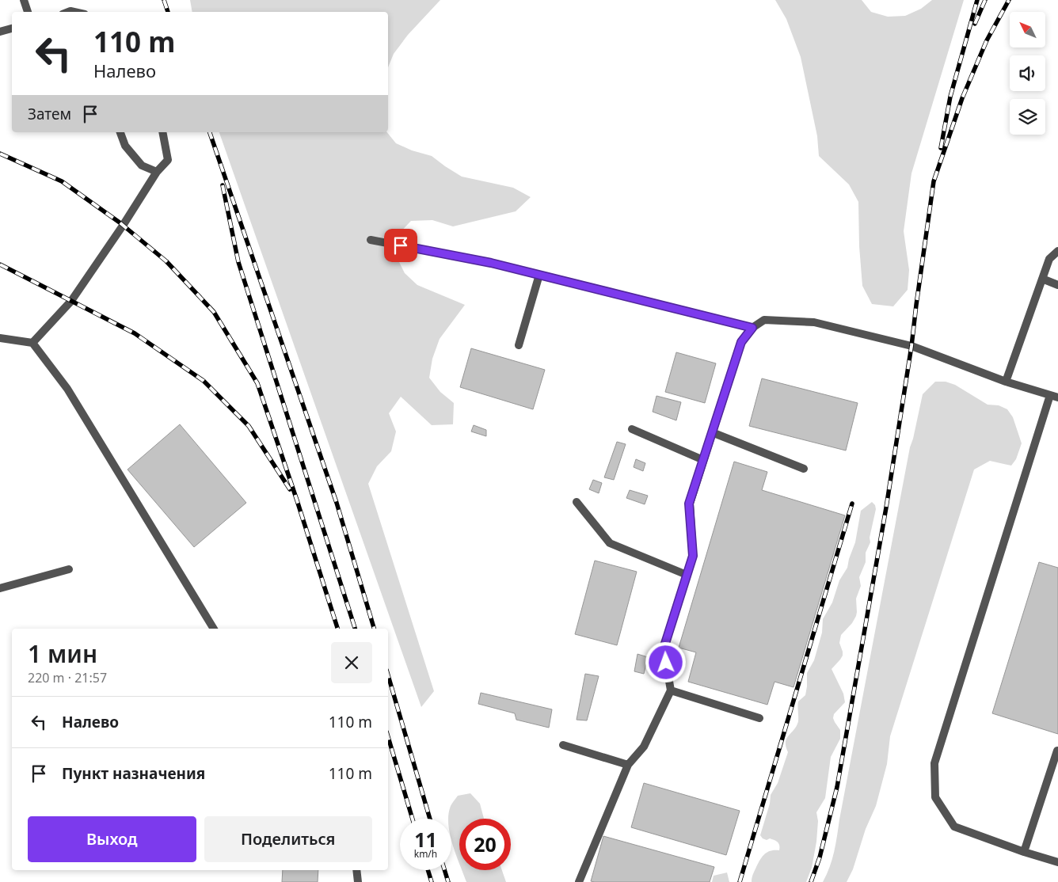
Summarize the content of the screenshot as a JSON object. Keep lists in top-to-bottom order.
{
  "north": "top left",
  "page": {
    "turn": ["110 m", "Налево"],
    "then": "Затем",
    "heading": ["1 мин", "220 m · 21:57"],
    "list": [
      {
        "name": "Налево",
        "value": "110 m"
      },
      {
        "name": "Пункт назначения",
        "value": "110 m"
      }
    ],
    "buttons": ["Выход", "Поделиться"],
    "speed": "11 km/h",
    "limit": "20"
  }
}
